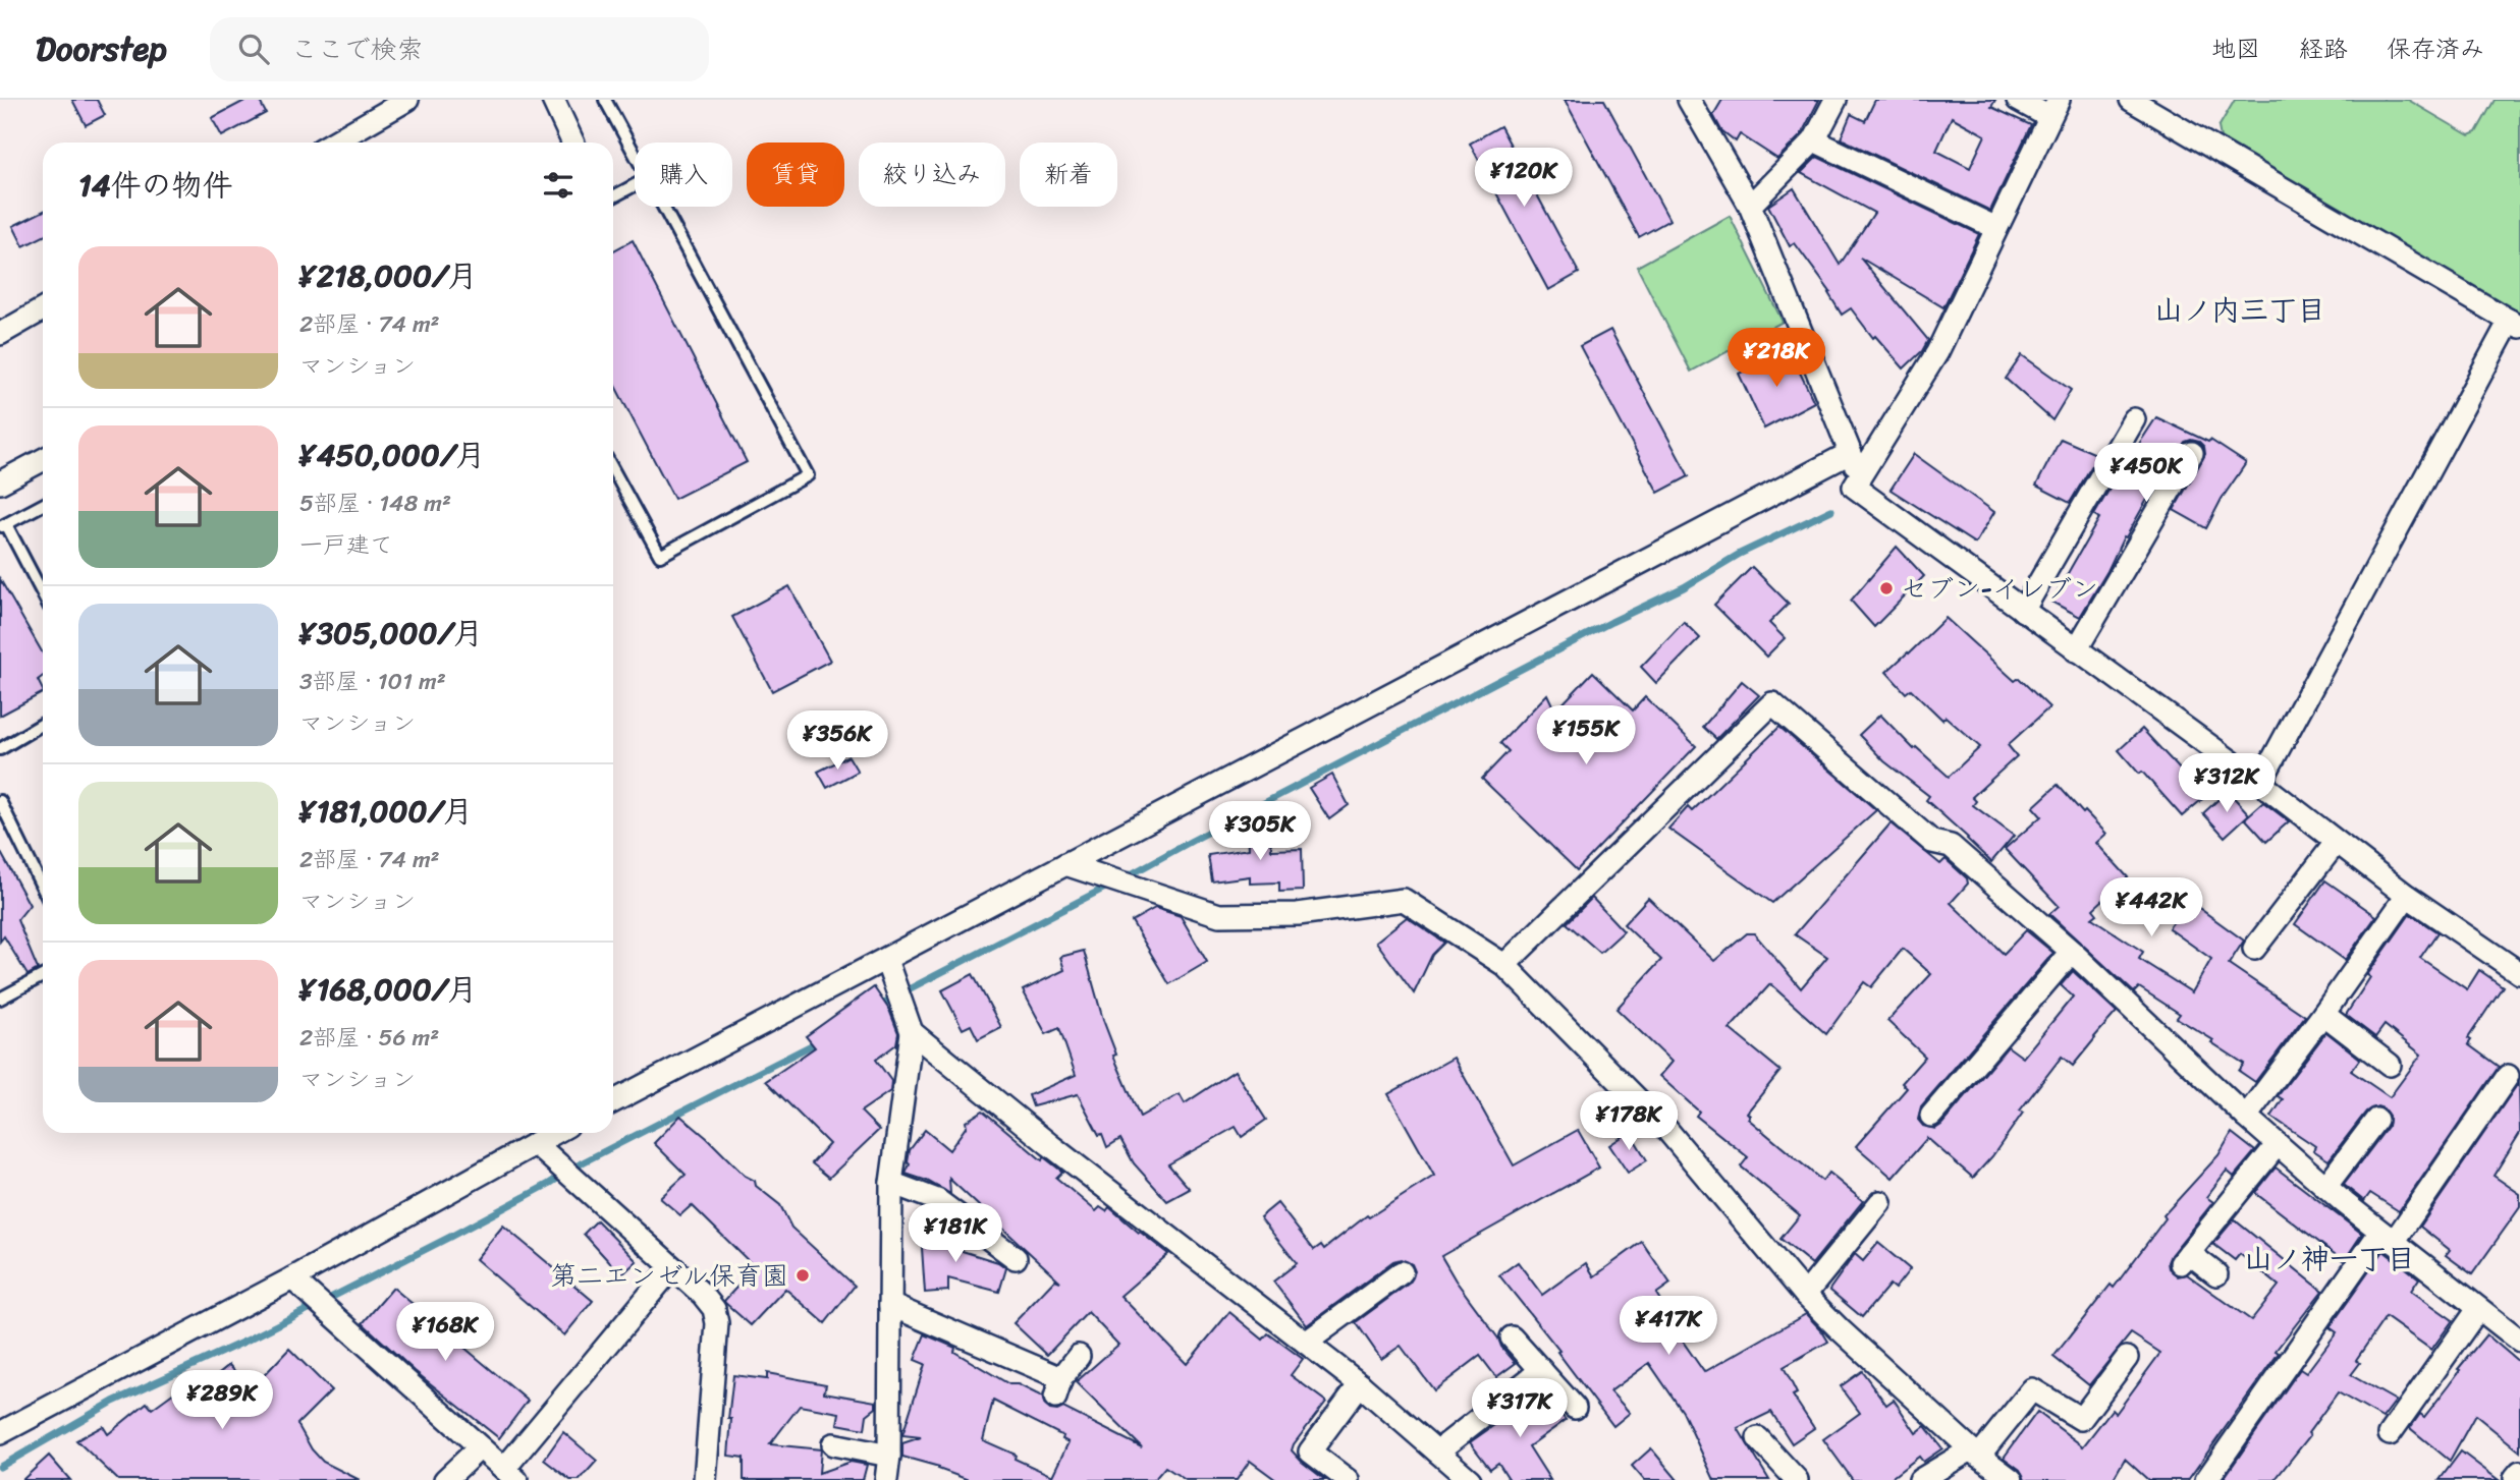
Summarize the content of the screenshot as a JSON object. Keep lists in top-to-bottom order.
{
  "districts": ["山ノ内三丁目", "山ノ神一丁目"],
  "places": ["セブン-イレブン", "第二エンゼル保育園"],
  "page": {
    "header": "Doorstep",
    "search": "ここで検索",
    "nav": ["地図", "経路", "保存済み"],
    "chip": [
      "購入",
      "賃貸",
      "絞り込み",
      "新着"
    ],
    "heading": "14件の物件",
    "price": [
      "¥120K",
      "¥218K",
      "¥450K",
      "¥155K",
      "¥356K",
      "¥312K",
      "¥305K",
      "¥442K",
      "¥178K",
      "¥181K",
      "¥417K",
      "¥168K",
      "¥289K",
      "¥317K"
    ],
    "list": [
      {
        "name": "¥218,000/月",
        "note": "2部屋 · 74 m² · マンション"
      },
      {
        "name": "¥450,000/月",
        "note": "5部屋 · 148 m² · 一戸建て"
      },
      {
        "name": "¥305,000/月",
        "note": "3部屋 · 101 m² · マンション"
      },
      {
        "name": "¥181,000/月",
        "note": "2部屋 · 74 m² · マンション"
      },
      {
        "name": "¥168,000/月",
        "note": "2部屋 · 56 m² · マンション"
      }
    ]
  }
}
